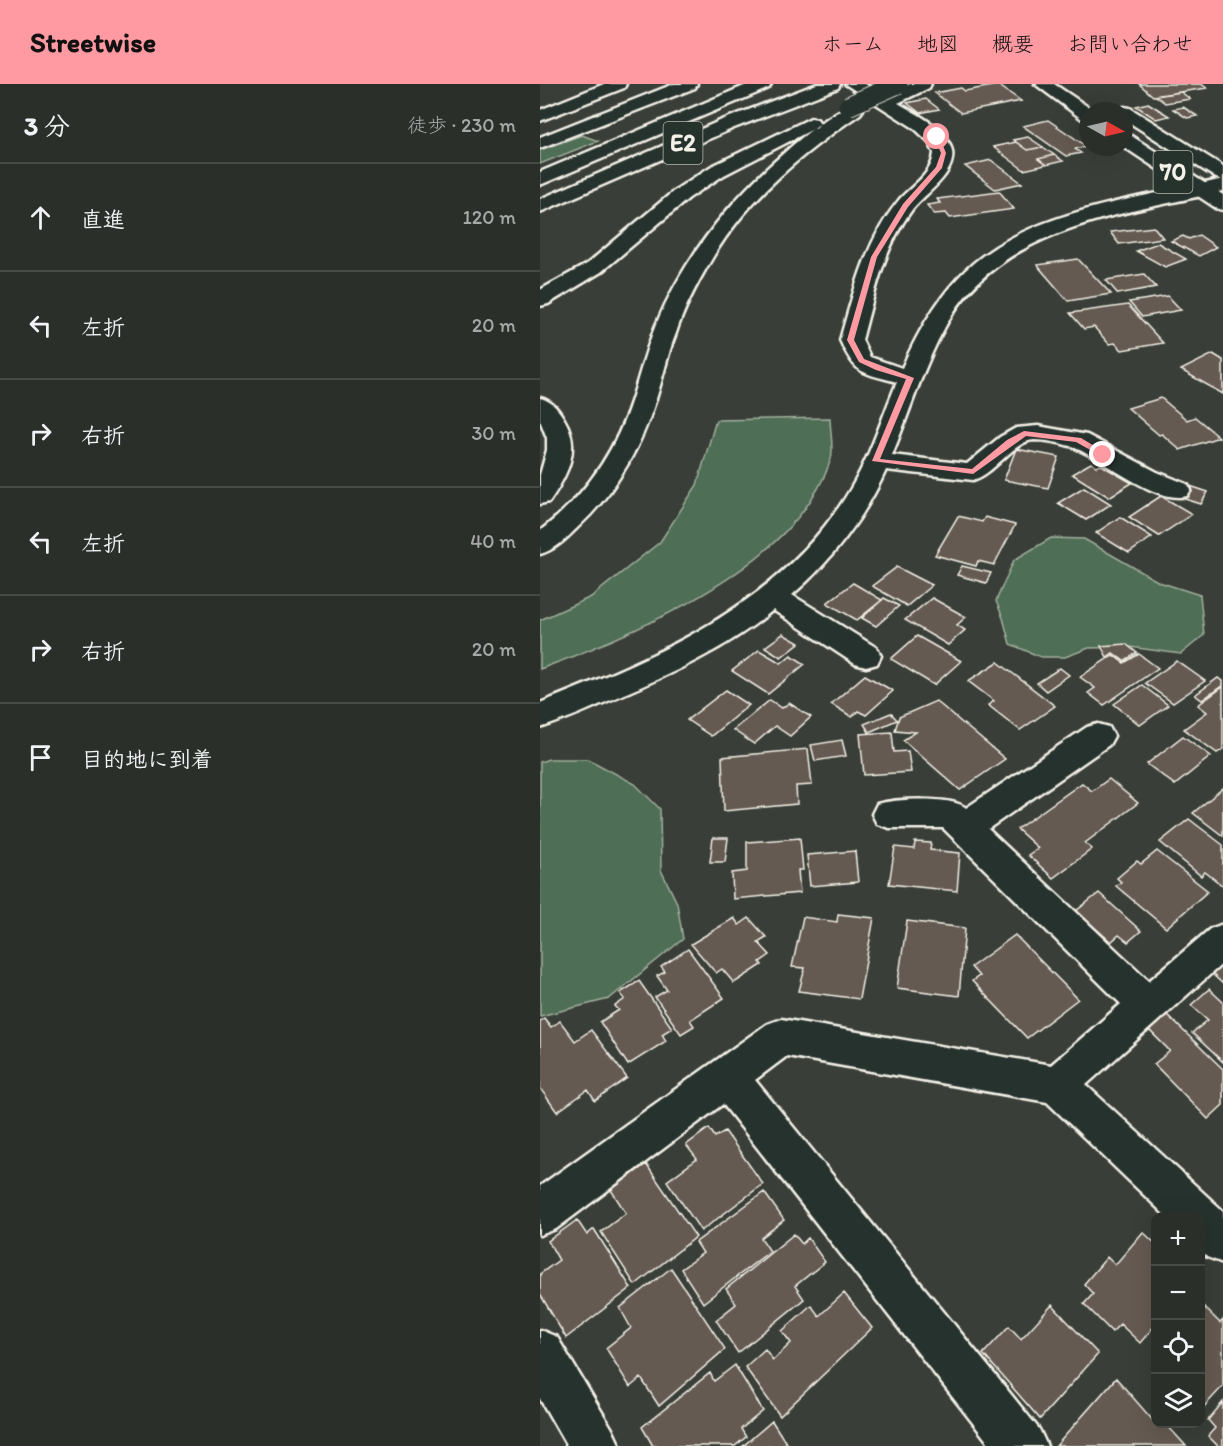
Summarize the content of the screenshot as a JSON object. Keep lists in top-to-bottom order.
{
  "streets": {
    "main road": ["E2", "70"]
  },
  "north": "right",
  "page": {
    "header": "Streetwise",
    "nav": [
      "ホーム",
      "地図",
      "概要",
      "お問い合わせ"
    ],
    "heading": ["3 分", "徒歩 · 230 m"],
    "list": [
      ["直進", "120 m"],
      ["左折", "20 m"],
      ["右折", "30 m"],
      ["左折", "40 m"],
      ["右折", "20 m"],
      "目的地に到着"
    ],
    "map_buttons": ["+", "−"]
  }
}
